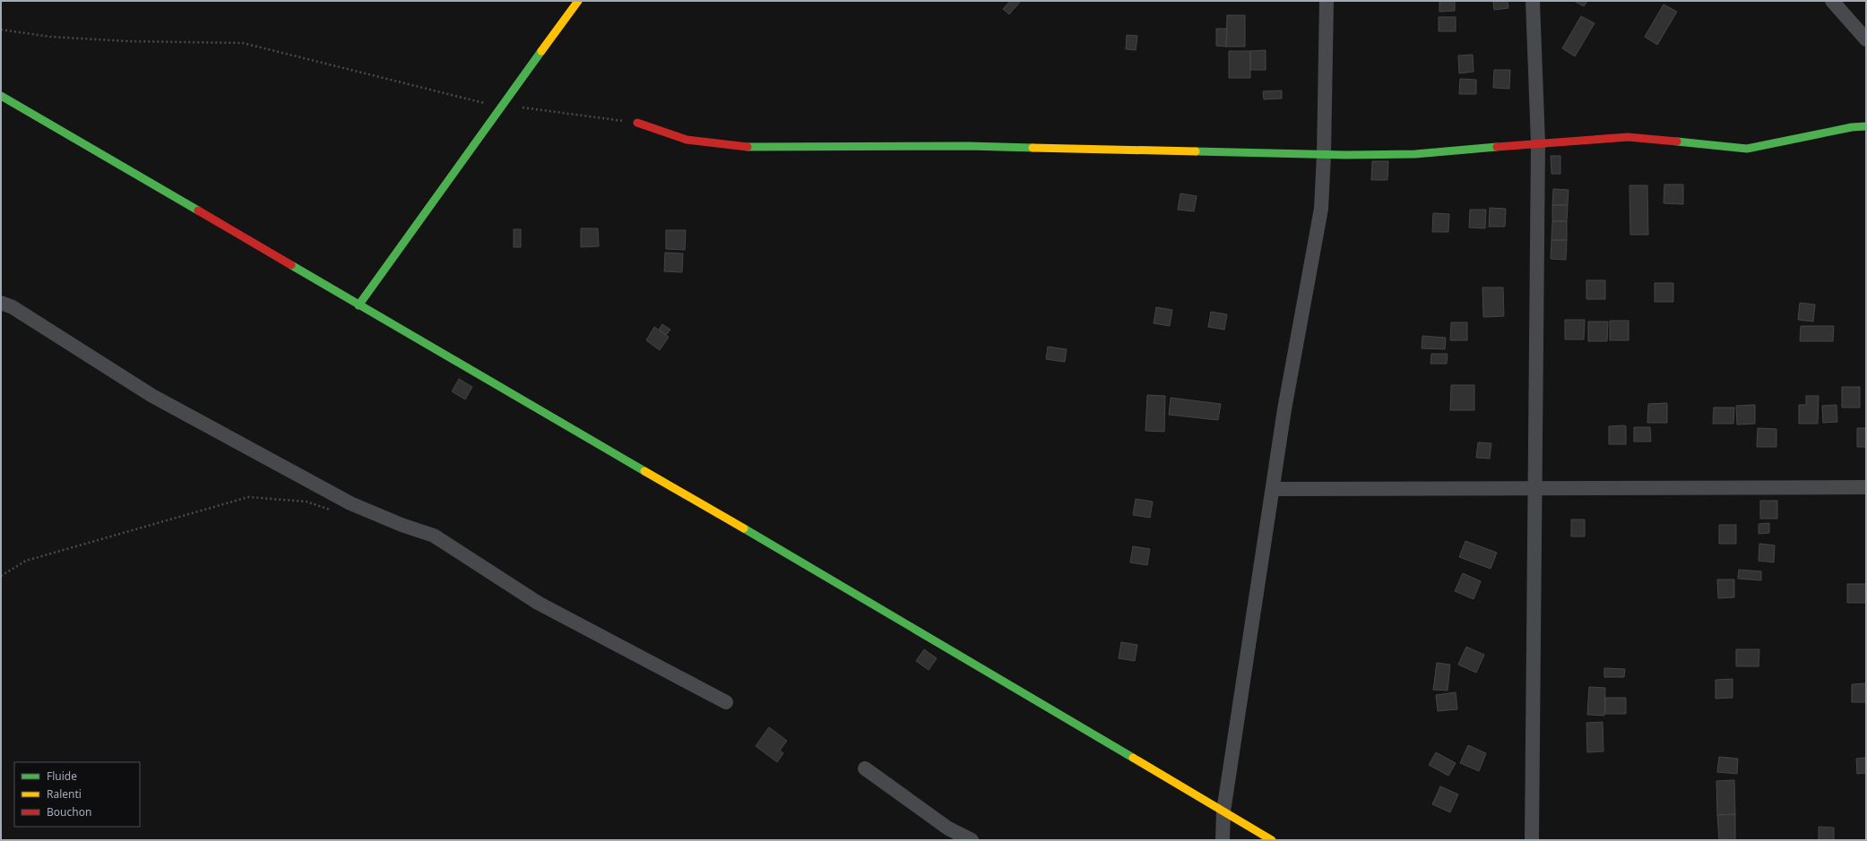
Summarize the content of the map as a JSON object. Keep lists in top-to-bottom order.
{
  "legend": ["Fluide", "Ralenti", "Bouchon"]
}
